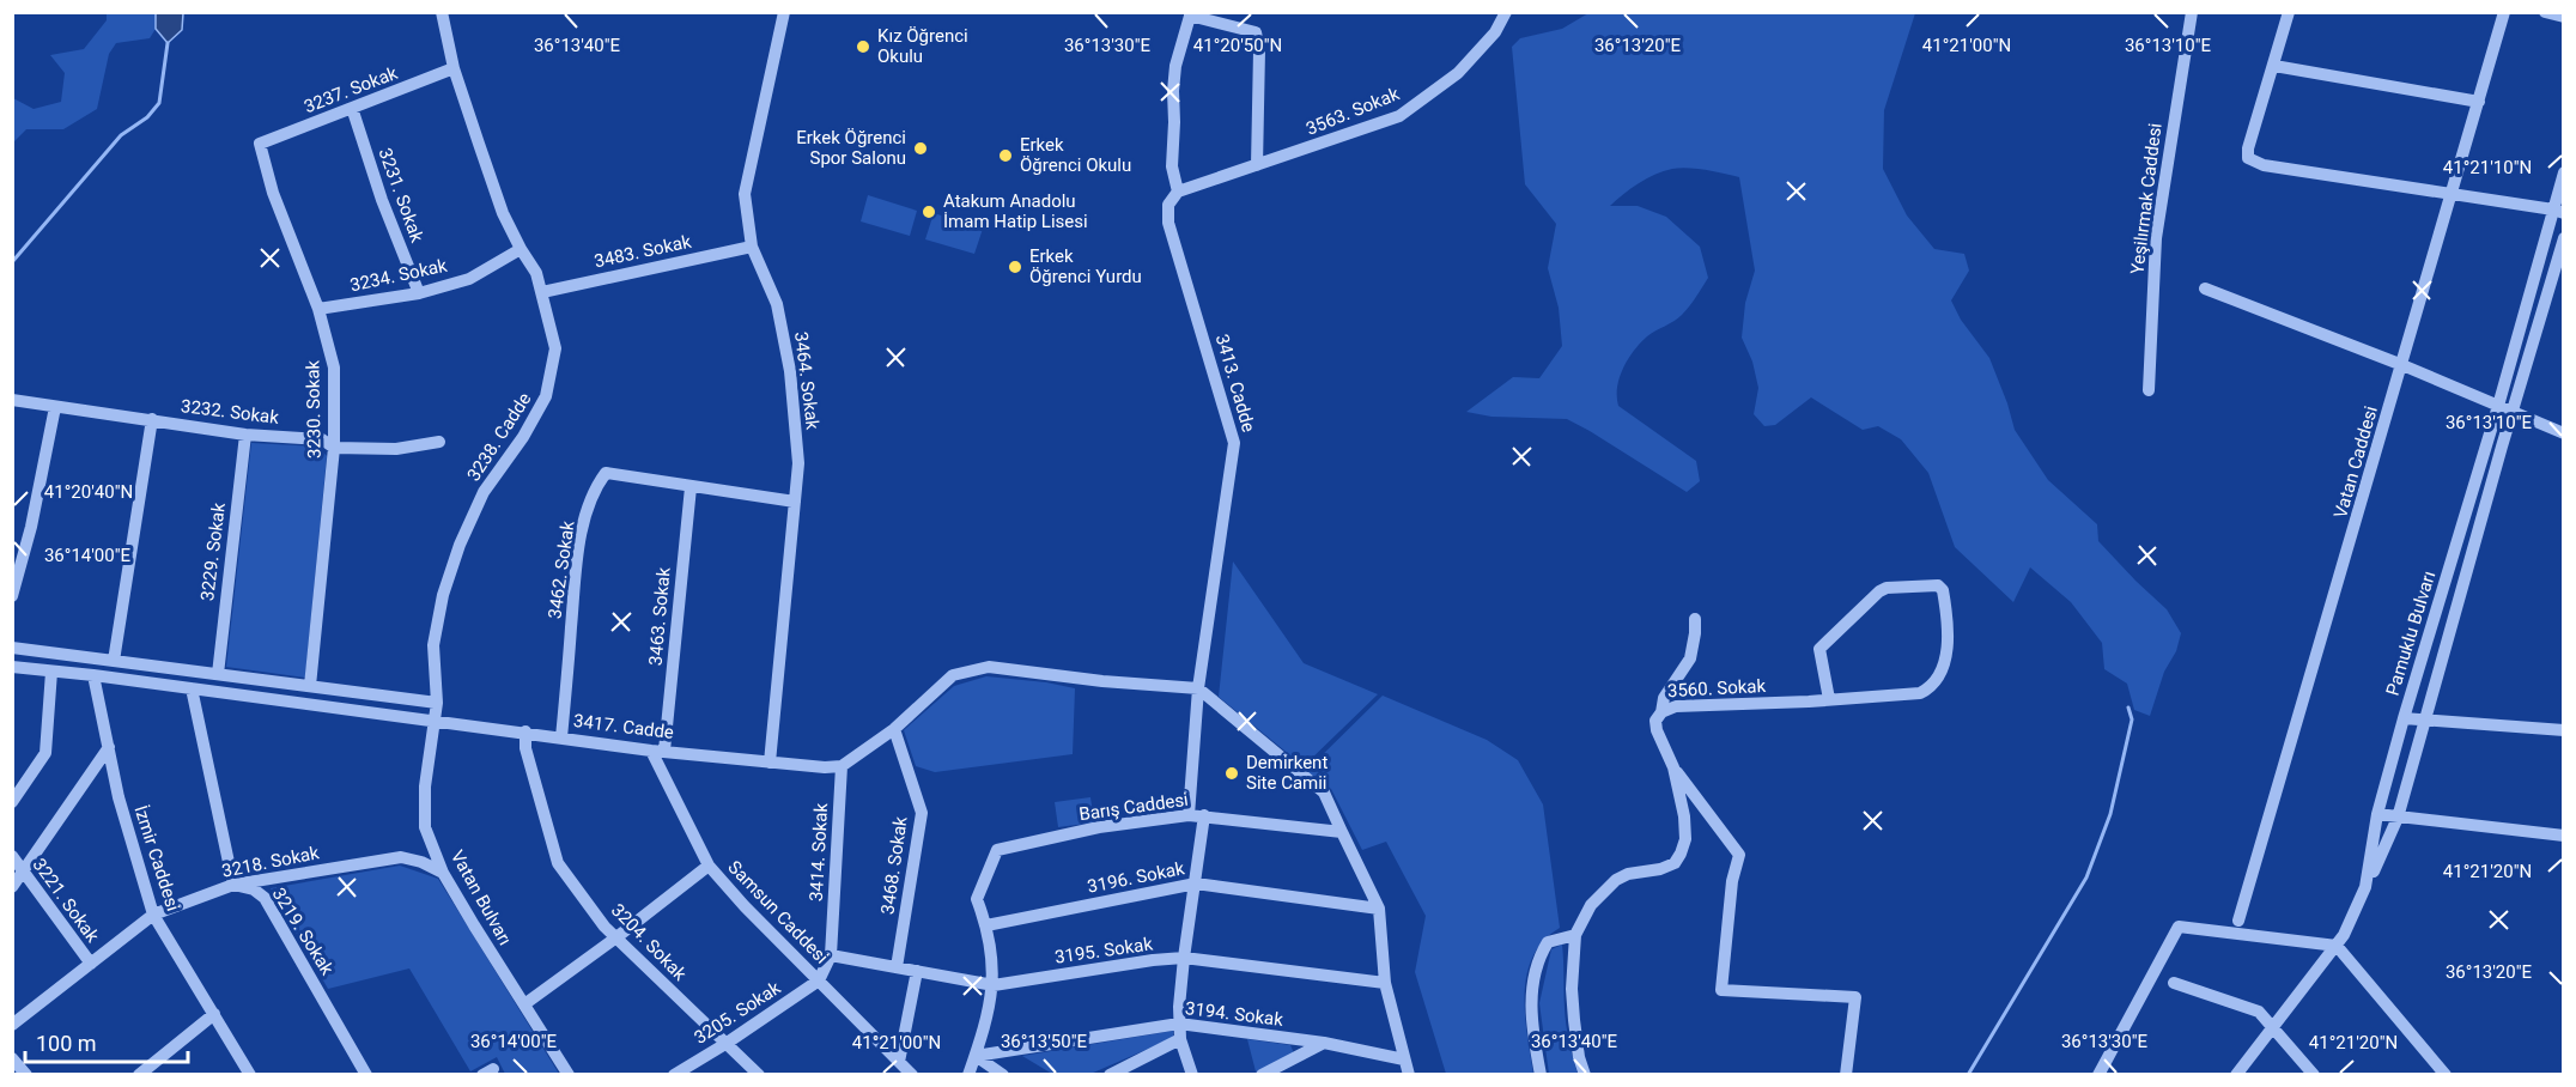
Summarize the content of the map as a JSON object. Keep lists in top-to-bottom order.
{
  "streets": {
    "street": [
      "3237. Sokak",
      "3563. Sokak",
      "3231. Sokak",
      "Yeşilırmak Caddesi",
      "3483. Sokak",
      "3234. Sokak",
      "3464. Sokak",
      "3413. Cadde",
      "3230. Sokak",
      "3232. Sokak",
      "3238. Cadde",
      "Vatan Caddesi",
      "3229. Sokak",
      "3462. Sokak",
      "3463. Sokak",
      "Pamuklu Bulvarı",
      "3560. Sokak",
      "3417. Cadde",
      "Barış Caddesi",
      "3414. Sokak",
      "İzmir Caddesi",
      "3218. Sokak",
      "3468. Sokak",
      "3196. Sokak",
      "Vatan Bulvarı",
      "3221. Sokak",
      "Samsun Caddesi",
      "3219. Sokak",
      "3204. Sokak",
      "3195. Sokak",
      "3205. Sokak",
      "3194. Sokak"
    ]
  },
  "crossings": [
    ["3237. Sokak", "3231. Sokak"],
    ["3237. Sokak", "3230. Sokak"],
    ["3237. Sokak", "3238. Cadde"],
    ["3563. Sokak", "3413. Cadde"],
    ["3231. Sokak", "3234. Sokak"],
    ["3483. Sokak", "3464. Sokak"],
    ["3483. Sokak", "3238. Cadde"],
    ["3234. Sokak", "3230. Sokak"],
    ["3234. Sokak", "3238. Cadde"],
    ["3464. Sokak", "3462. Sokak"],
    ["3464. Sokak", "3417. Cadde"],
    ["3413. Cadde", "Barış Caddesi"],
    ["3230. Sokak", "3232. Sokak"],
    ["3232. Sokak", "3229. Sokak"],
    ["3238. Cadde", "3417. Cadde"],
    ["3238. Cadde", "Vatan Bulvarı"],
    ["3462. Sokak", "3463. Sokak"],
    ["3462. Sokak", "3417. Cadde"],
    ["3463. Sokak", "3417. Cadde"],
    ["3463. Sokak", "Samsun Caddesi"],
    ["3417. Cadde", "3414. Sokak"],
    ["3417. Cadde", "İzmir Caddesi"],
    ["3417. Cadde", "Vatan Bulvarı"],
    ["3417. Cadde", "Samsun Caddesi"],
    ["3417. Cadde", "3204. Sokak"],
    ["Barış Caddesi", "3196. Sokak"],
    ["Barış Caddesi", "3195. Sokak"],
    ["Barış Caddesi", "3194. Sokak"],
    ["3414. Sokak", "Samsun Caddesi"],
    ["3414. Sokak", "3195. Sokak"],
    ["3414. Sokak", "3205. Sokak"],
    ["İzmir Caddesi", "3218. Sokak"],
    ["3218. Sokak", "Vatan Bulvarı"],
    ["3218. Sokak", "3221. Sokak"],
    ["3218. Sokak", "3219. Sokak"],
    ["3468. Sokak", "3195. Sokak"],
    ["Samsun Caddesi", "3205. Sokak"],
    ["3204. Sokak", "3205. Sokak"]
  ],
  "places": [
    "Kız Öğrenci Okulu",
    "Erkek Öğrenci Spor Salonu",
    "Erkek Öğrenci Okulu",
    "Atakum Anadolu İmam Hatip Lisesi",
    "Erkek Öğrenci Yurdu",
    "Demirkent Site Camii"
  ],
  "scale_bar": "100 m",
  "coordinates": [
    "41°20'50\"N",
    "41°21'00\"N",
    "36°13'40\"E",
    "36°13'30\"E",
    "36°13'20\"E",
    "36°13'10\"E",
    "41°21'10\"N",
    "41°20'40\"N",
    "36°14'00\"E",
    "41°21'20\"N",
    "36°13'50\"E"
  ]
}
